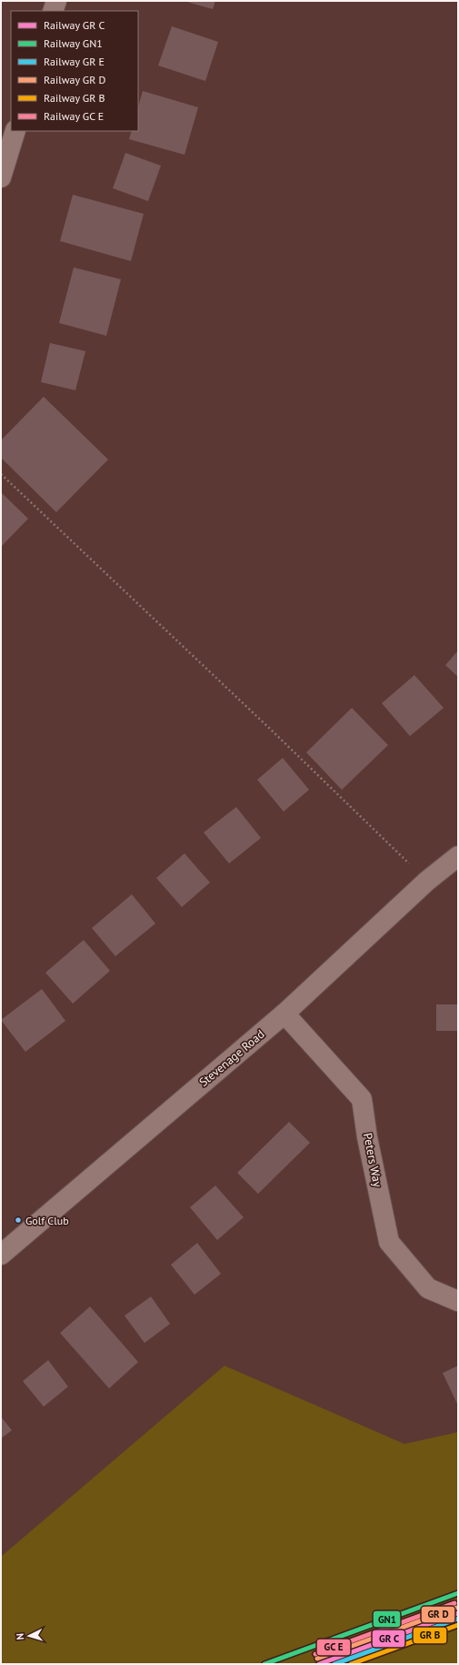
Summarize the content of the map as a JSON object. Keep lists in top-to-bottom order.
{
  "streets": {
    "main road": ["Stevenage Road", "Peters Way"]
  },
  "crossings": [
    ["Stevenage Road", "Peters Way"]
  ],
  "places": ["Golf Club"],
  "lines": ["rail line GN1"],
  "legend": [
    "Railway GR C",
    "Railway GN1",
    "Railway GR E",
    "Railway GR D",
    "Railway GR B",
    "Railway GC E"
  ],
  "north": "left"
}
